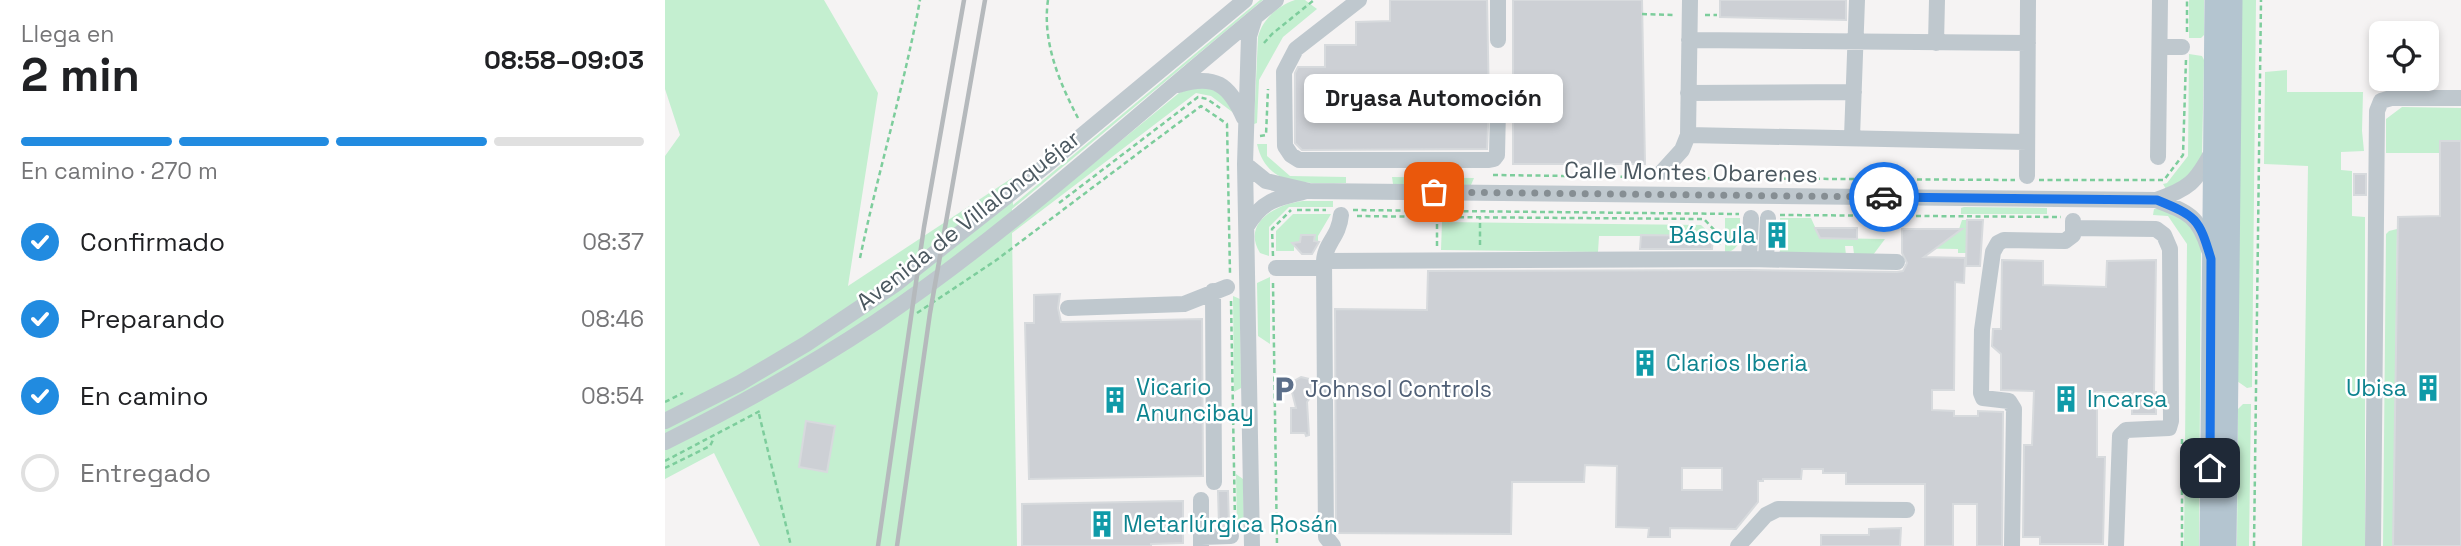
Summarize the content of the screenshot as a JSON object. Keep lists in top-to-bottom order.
{
  "streets": {
    "street": ["Calle Montes Obarenes", "Avenida de Villalonquéjar"]
  },
  "places": {
    "other": ["Dryasa Automoción"],
    "building": [
      "Báscula",
      "Clarios Iberia",
      "Ubisa",
      "Incarsa",
      "Vicario Anuncibay",
      "Metarlúrgica Rosán"
    ],
    "parking": ["Johnsol Controls"]
  },
  "page": {
    "heading": ["2 min", "Llega en", "08:58–09:03"],
    "bubble": "Dryasa Automoción",
    "bar": "En camino · 270 m",
    "list": [
      ["Confirmado", "08:37"],
      ["Preparando", "08:46"],
      ["En camino", "08:54"],
      "Entregado"
    ]
  }
}
